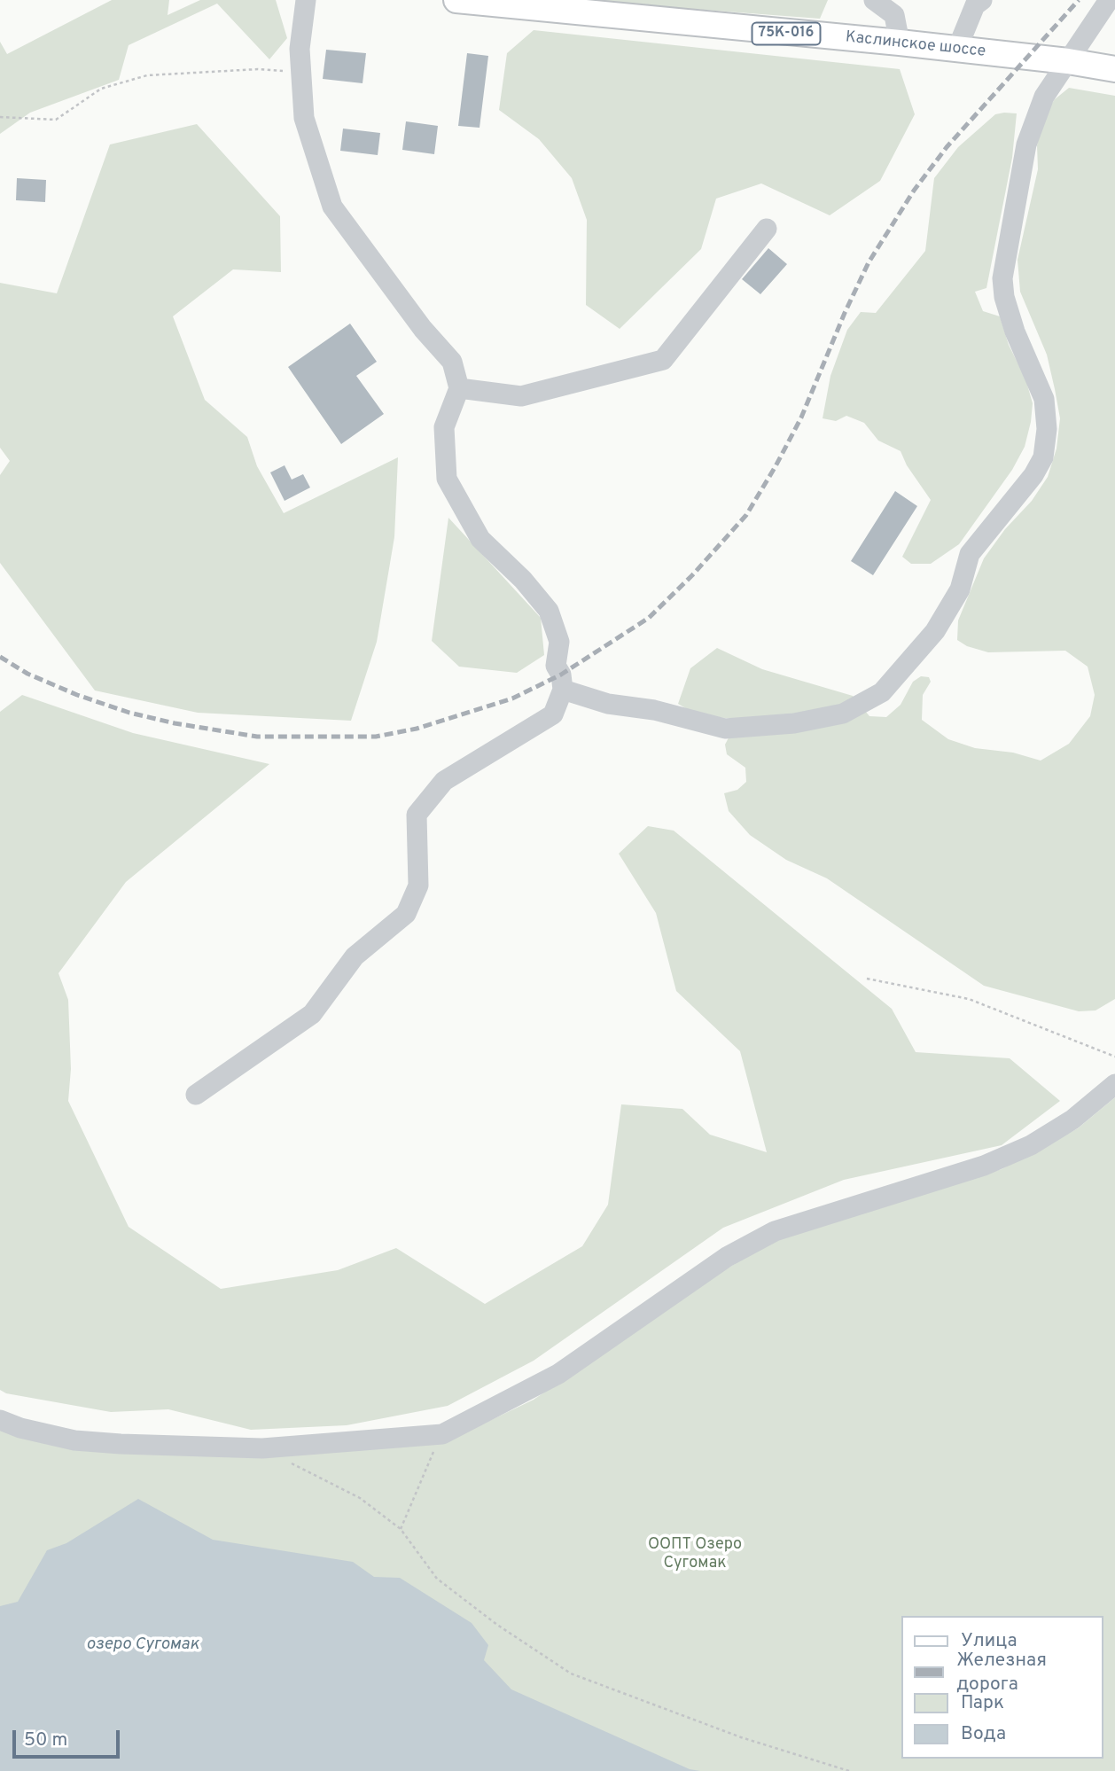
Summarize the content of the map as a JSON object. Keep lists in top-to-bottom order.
{
  "streets": {
    "main road": ["75К-016", "Каслинское шоссе"]
  },
  "water": ["озеро Сугомак"],
  "parks": ["ООПТ Озеро Сугомак"],
  "legend": [
    "Улица",
    "Железная дорога",
    "Парк",
    "Вода"
  ],
  "scale_bar": "50 m"
}
